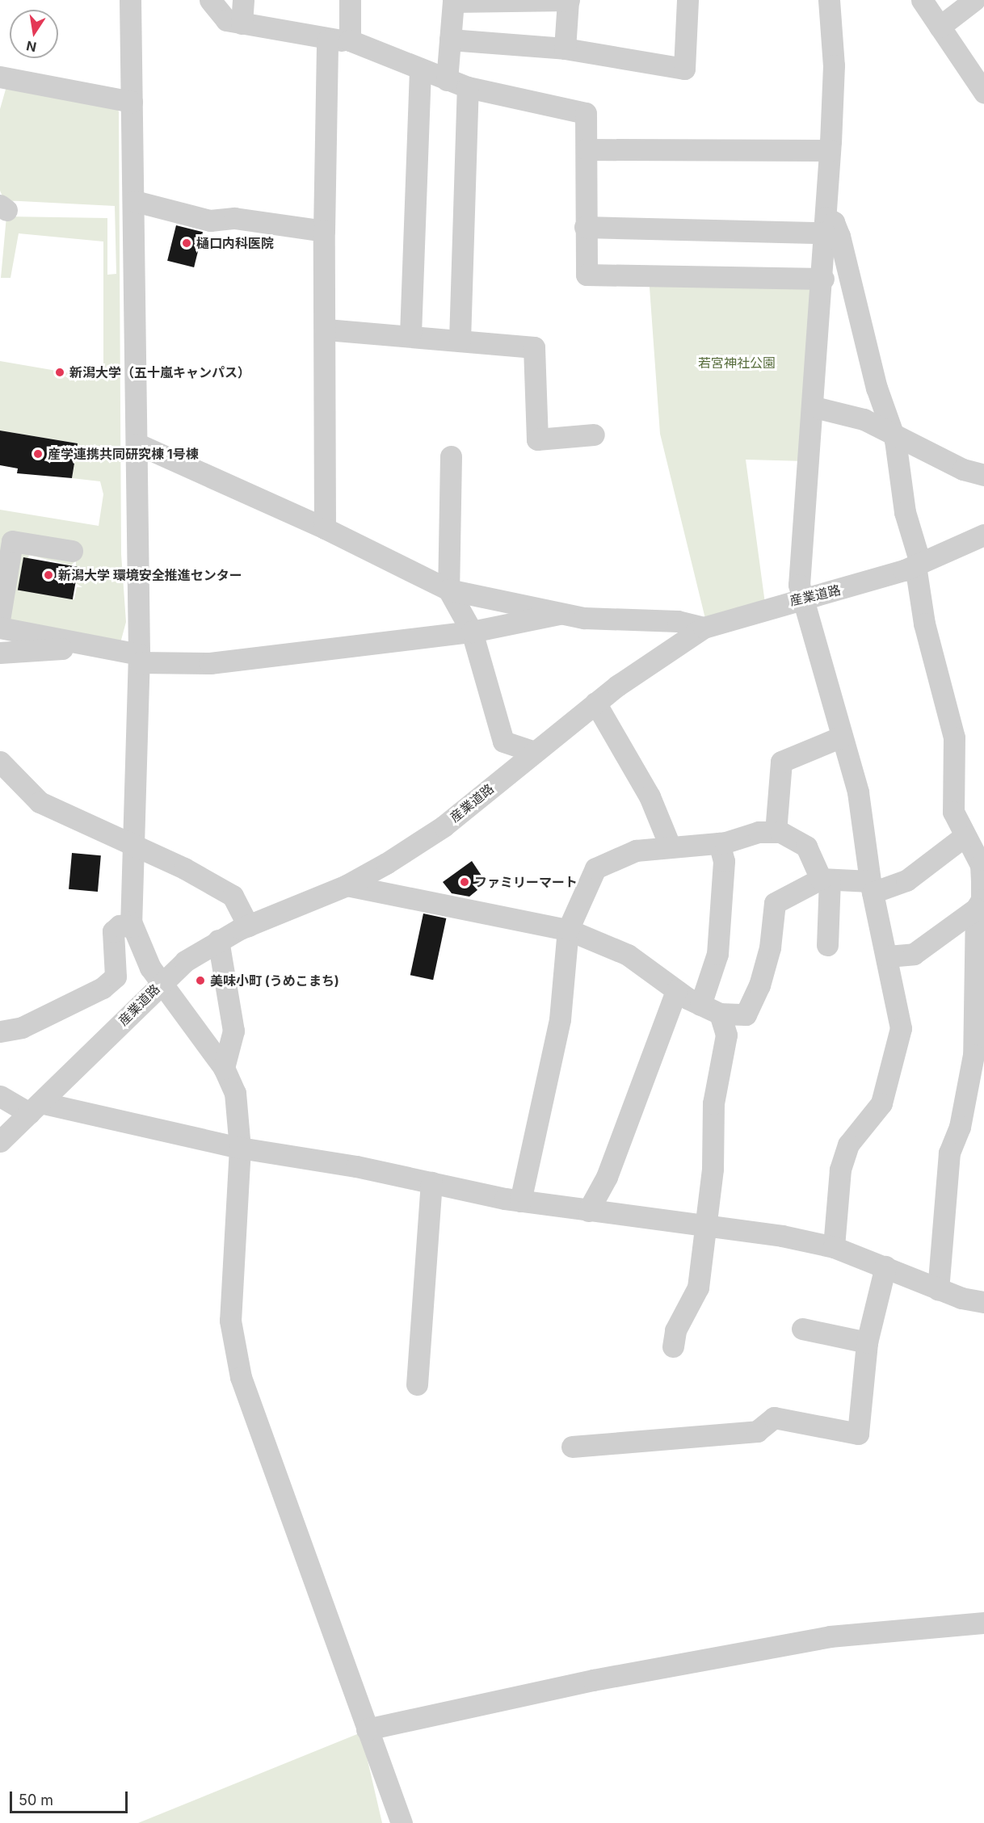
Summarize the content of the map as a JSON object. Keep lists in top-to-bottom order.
{
  "streets": {
    "street": ["産業道路"]
  },
  "parks": ["若宮神社公園"],
  "places": [
    "樋口内科医院",
    "新潟大学（五十嵐キャンパス）",
    "産学連携共同研究棟 1号棟",
    "新潟大学 環境安全推進センター",
    "ファミリーマート",
    "美味小町 (うめこまち)"
  ],
  "scale_bar": "50 m",
  "north": "bottom"
}
